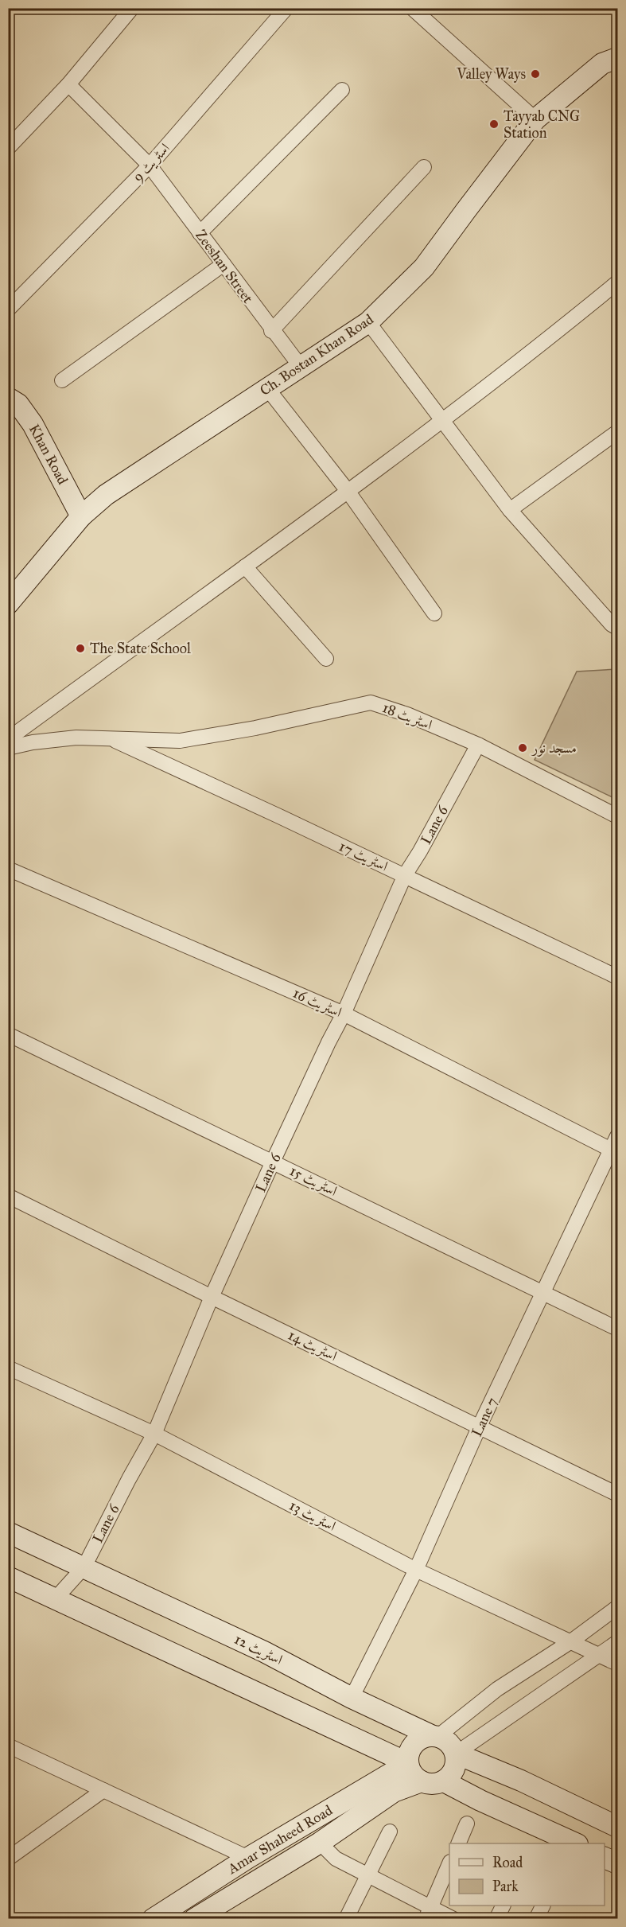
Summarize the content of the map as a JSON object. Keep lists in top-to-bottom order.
{
  "streets": {
    "main road": [
      "Ch. Bostan Khan Road",
      "Khan Road",
      "اسٹریٹ 12",
      "Amar Shaheed Road"
    ],
    "street": [
      "اسٹریٹ 9",
      "Zeeshan Street",
      "اسٹریٹ 18",
      "Lane 6",
      "اسٹریٹ 17",
      "اسٹریٹ 16",
      "اسٹریٹ 15",
      "اسٹریٹ 14",
      "Lane 7",
      "اسٹریٹ 13"
    ]
  },
  "crossings": [
    ["اسٹریٹ 9", "Zeeshan Street"],
    ["Zeeshan Street", "Ch. Bostan Khan Road"],
    ["Ch. Bostan Khan Road", "Khan Road"],
    ["اسٹریٹ 18", "Lane 6"],
    ["اسٹریٹ 18", "اسٹریٹ 17"],
    ["Lane 6", "اسٹریٹ 17"],
    ["Lane 6", "اسٹریٹ 16"],
    ["Lane 6", "اسٹریٹ 15"],
    ["Lane 6", "اسٹریٹ 14"],
    ["Lane 6", "اسٹریٹ 13"],
    ["Lane 6", "اسٹریٹ 12"],
    ["اسٹریٹ 16", "Lane 7"],
    ["اسٹریٹ 15", "Lane 7"],
    ["اسٹریٹ 14", "Lane 7"],
    ["Lane 7", "اسٹریٹ 13"],
    ["Lane 7", "اسٹریٹ 12"],
    ["اسٹریٹ 12", "Amar Shaheed Road"]
  ],
  "places": [
    "Valley Ways",
    "Tayyab CNG Station",
    "The State School",
    "مسجد نور"
  ],
  "legend": ["Road", "Park"]
}
